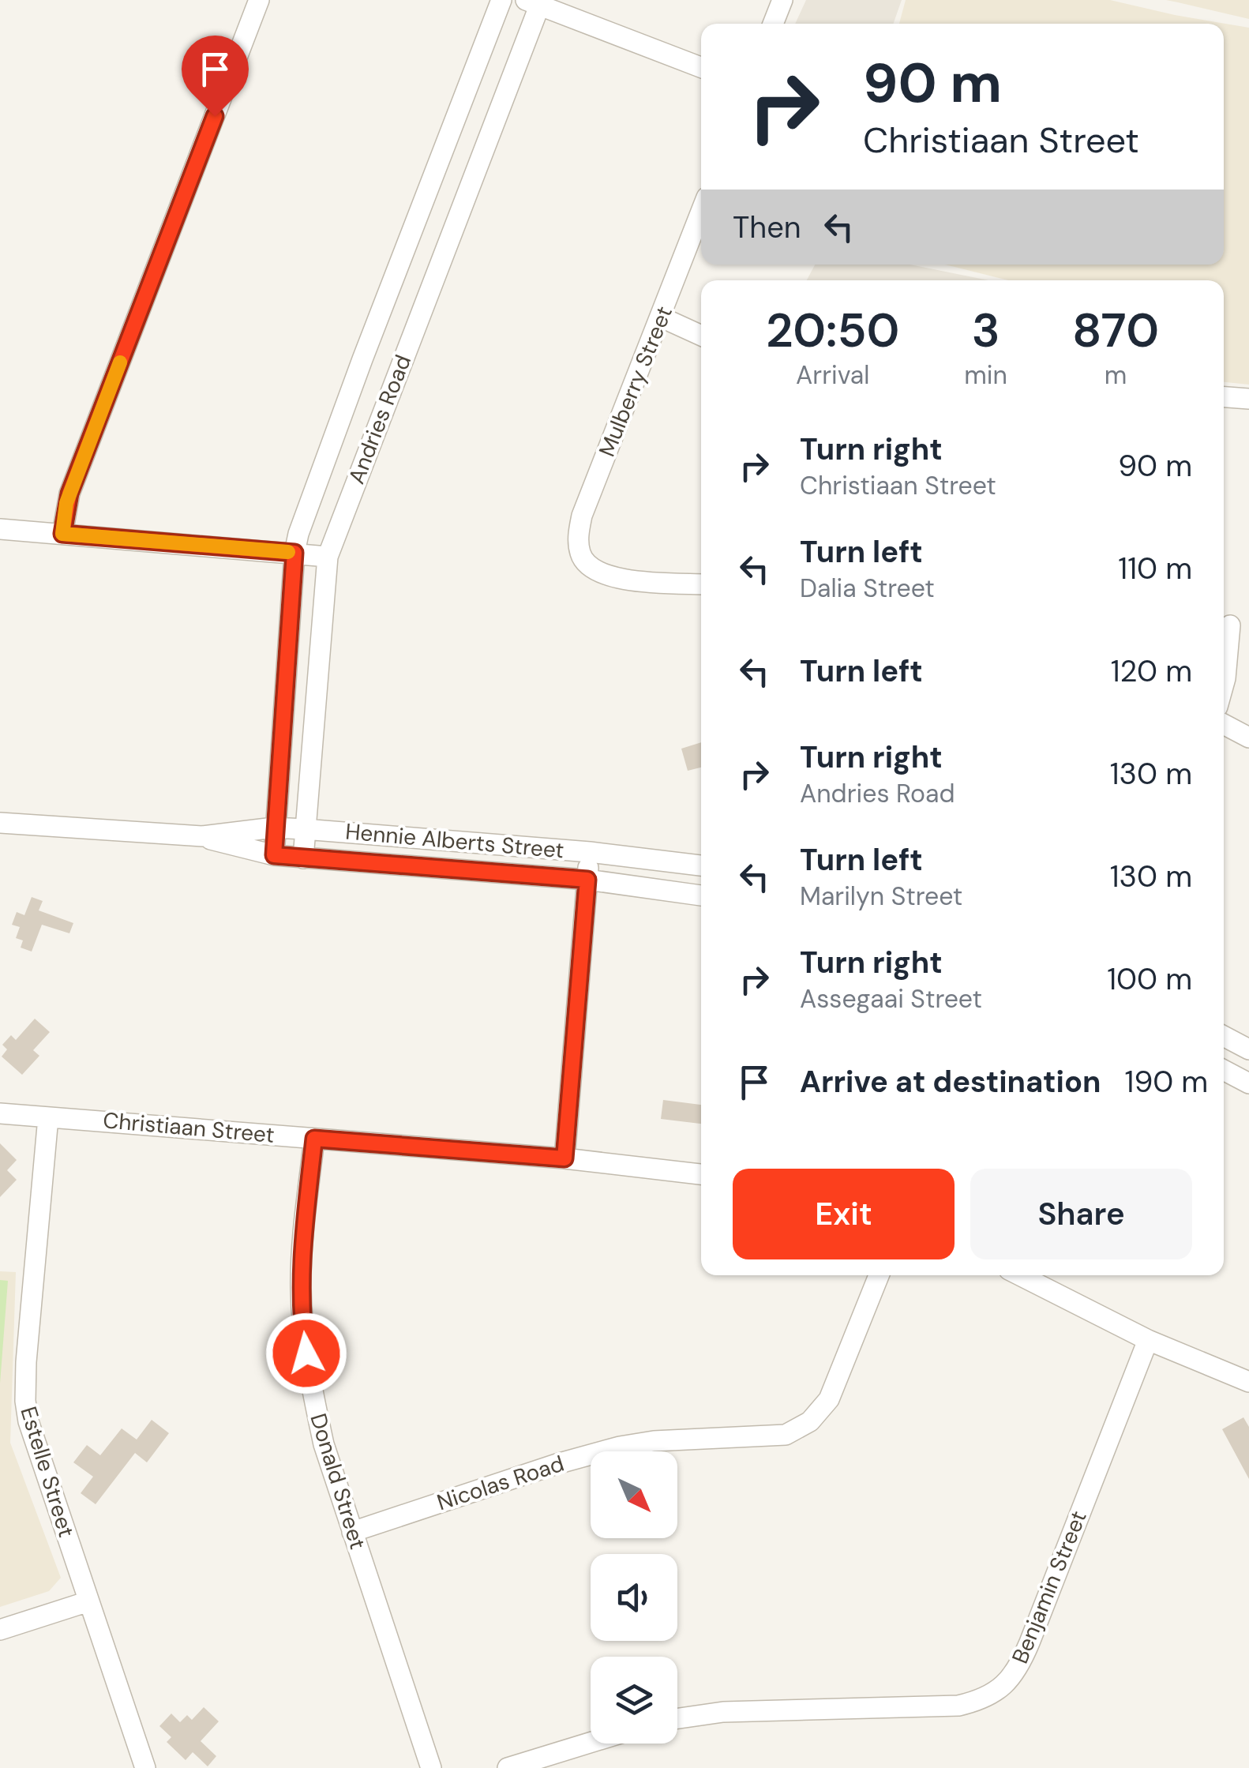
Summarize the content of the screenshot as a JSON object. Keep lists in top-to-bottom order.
{
  "streets": {
    "street": [
      "Mulberry Street",
      "Andries Road",
      "Hennie Alberts Street",
      "Christiaan Street",
      "Estelle Street",
      "Donald Street",
      "Nicolas Road",
      "Benjamin Street"
    ]
  },
  "crossings": [
    ["Andries Road", "Hennie Alberts Street"],
    ["Christiaan Street", "Estelle Street"],
    ["Christiaan Street", "Donald Street"],
    ["Donald Street", "Nicolas Road"]
  ],
  "north": "bottom right",
  "page": {
    "turn": ["90 m", "Christiaan Street"],
    "then": "Then",
    "eta": [
      "20:50",
      "Arrival",
      "3",
      "min",
      "870",
      "m"
    ],
    "list": [
      {
        "name": "Turn right",
        "note": "Christiaan Street",
        "value": "90 m"
      },
      {
        "name": "Turn left",
        "note": "Dalia Street",
        "value": "110 m"
      },
      {
        "name": "Turn left",
        "value": "120 m"
      },
      {
        "name": "Turn right",
        "note": "Andries Road",
        "value": "130 m"
      },
      {
        "name": "Turn left",
        "note": "Marilyn Street",
        "value": "130 m"
      },
      {
        "name": "Turn right",
        "note": "Assegaai Street",
        "value": "100 m"
      },
      {
        "name": "Arrive at destination",
        "value": "190 m"
      }
    ],
    "buttons": ["Exit", "Share"]
  }
}
